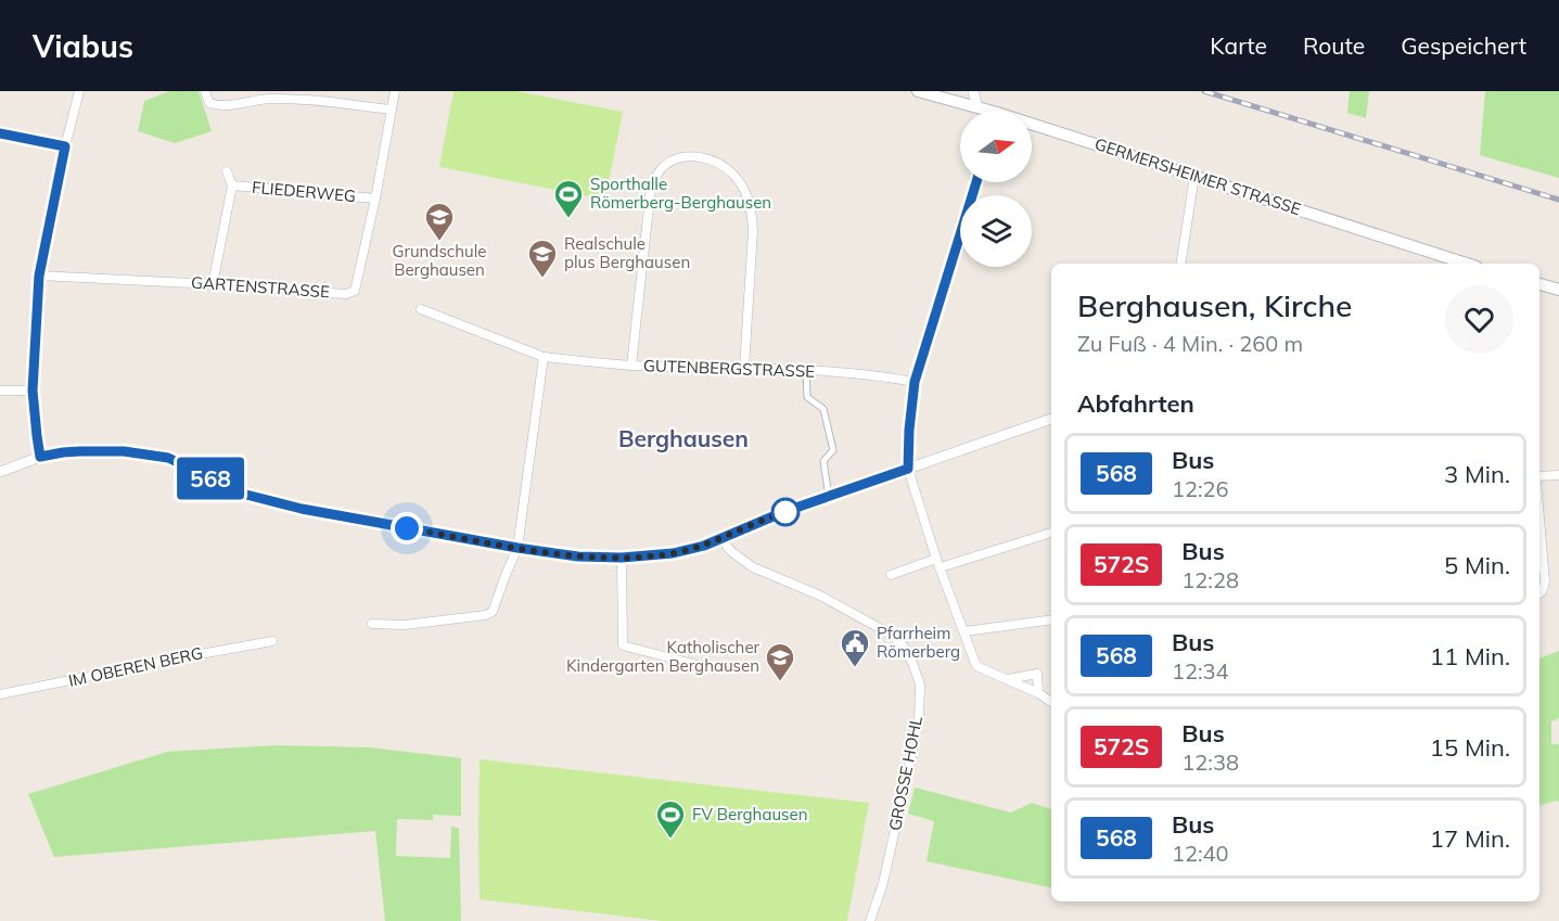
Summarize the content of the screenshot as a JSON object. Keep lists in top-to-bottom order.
{
  "streets": {
    "main road": ["GERMERSHEIMER STRASSE"],
    "street": [
      "FLIEDERWEG",
      "GARTENSTRASSE",
      "GUTENBERGSTRASSE",
      "IM OBEREN BERG",
      "GROSSE HOHL"
    ]
  },
  "crossings": [
    ["FLIEDERWEG", "GARTENSTRASSE"]
  ],
  "districts": ["Berghausen"],
  "places": {
    "sports": ["Sporthalle Römerberg-Berghausen", "FV Berghausen"],
    "school or university": ["Grundschule Berghausen", "Realschule plus Berghausen", "Katholischer Kindergarten Berghausen"],
    "public building": ["Pfarrheim Römerberg"]
  },
  "lines": ["bus line 568"],
  "north": "right",
  "page": {
    "header": "Viabus",
    "nav": ["Karte", "Route", "Gespeichert"],
    "on_map": "568",
    "heading": [
      ["Berghausen, Kirche", "Zu Fuß · 4 Min. · 260 m"],
      "Abfahrten"
    ],
    "list": [
      {
        "mark": "568",
        "name": "Bus",
        "note": "12:26",
        "value": "3 Min."
      },
      {
        "mark": "572S",
        "name": "Bus",
        "note": "12:28",
        "value": "5 Min."
      },
      {
        "mark": "568",
        "name": "Bus",
        "note": "12:34",
        "value": "11 Min."
      },
      {
        "mark": "572S",
        "name": "Bus",
        "note": "12:38",
        "value": "15 Min."
      },
      {
        "mark": "568",
        "name": "Bus",
        "note": "12:40",
        "value": "17 Min."
      }
    ]
  }
}
